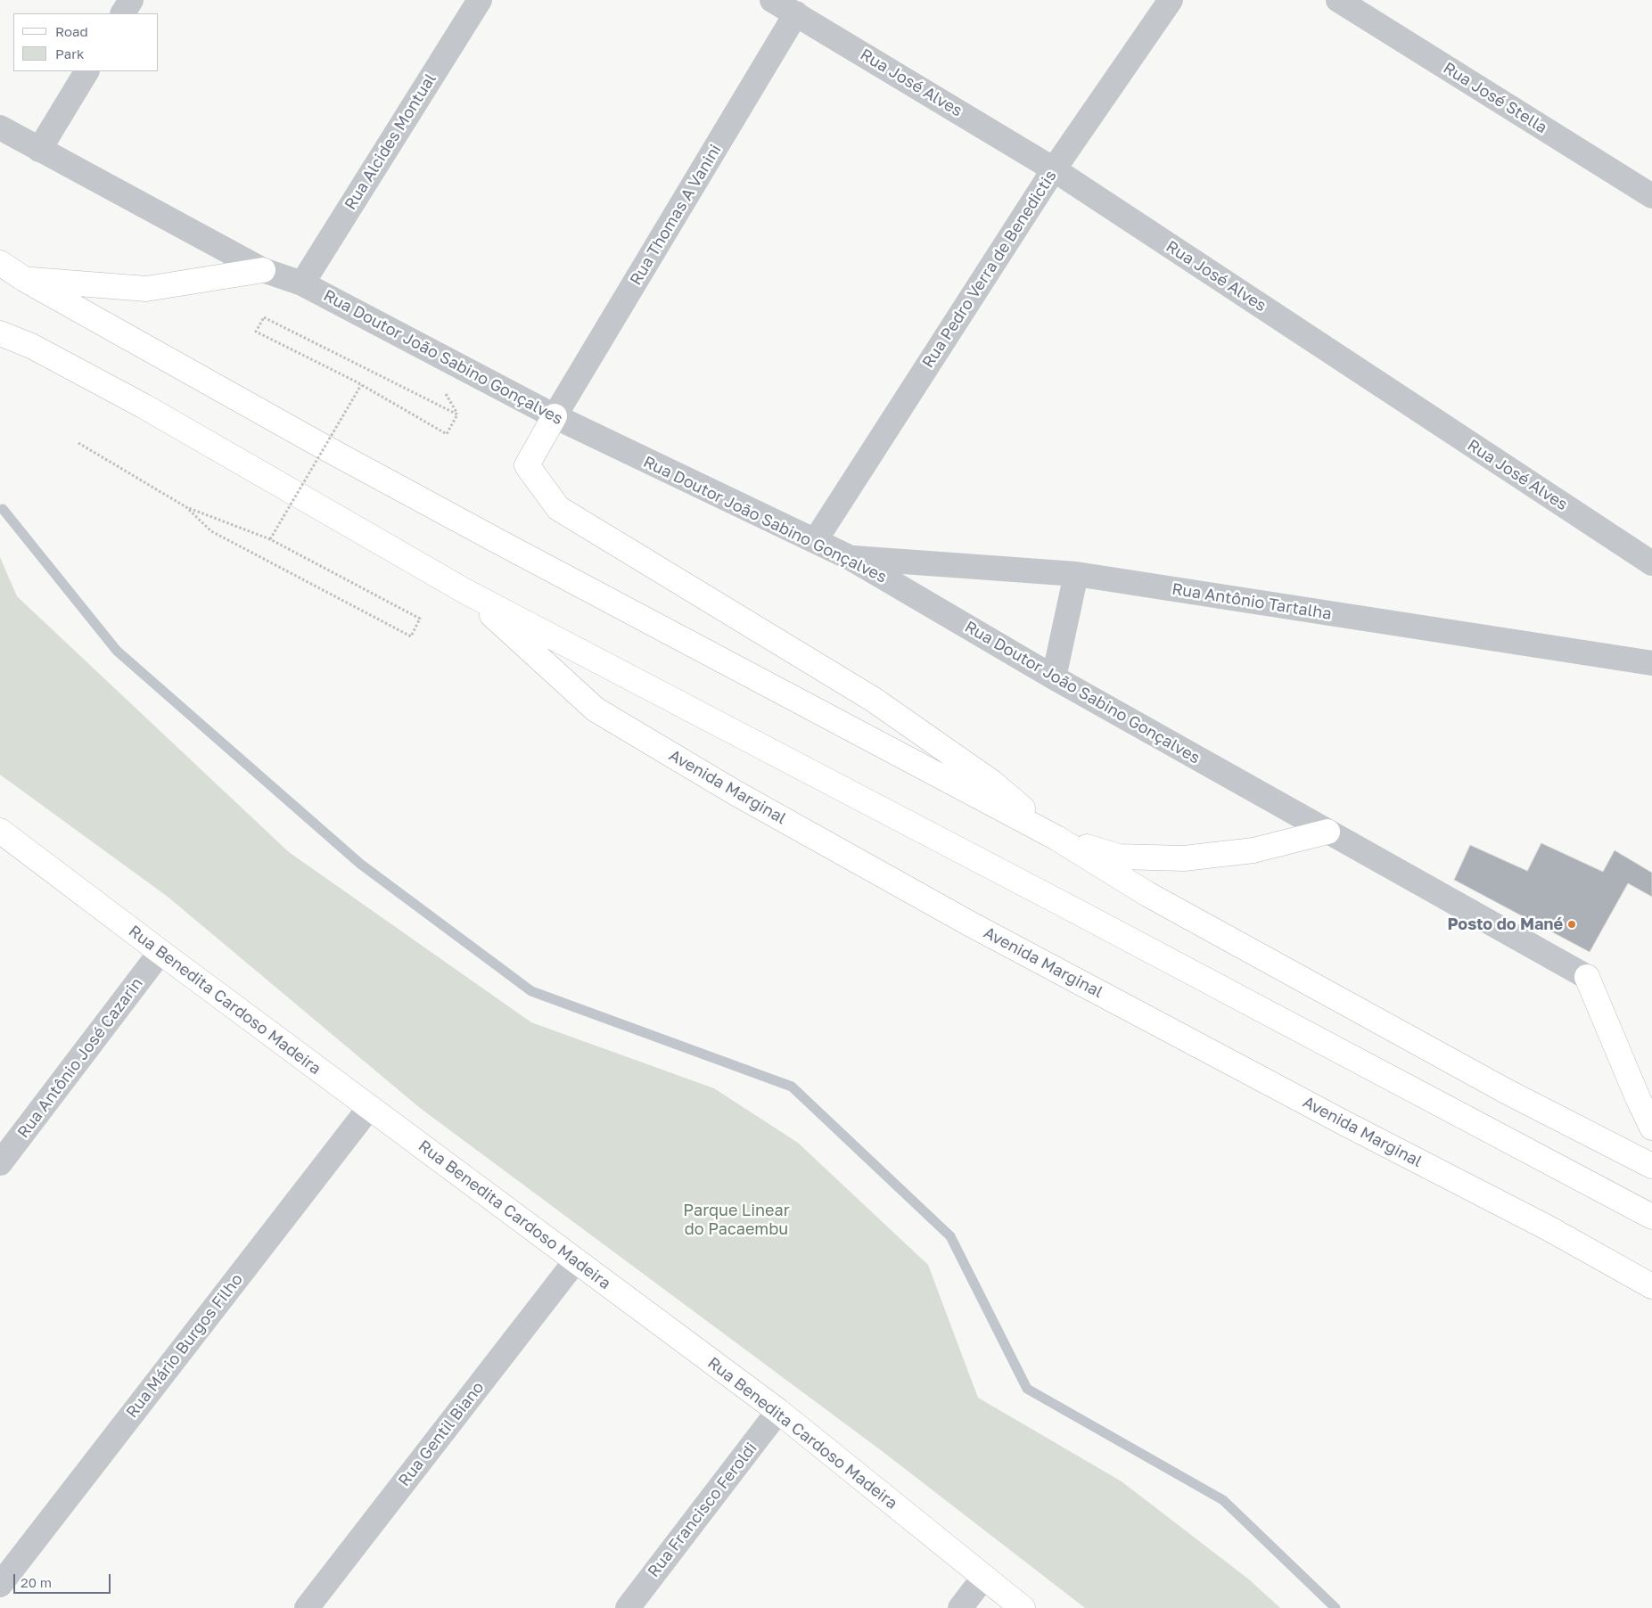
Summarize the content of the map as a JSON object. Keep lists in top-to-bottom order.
{
  "streets": {
    "main road": ["Avenida Marginal", "Rua Benedita Cardoso Madeira"],
    "street": [
      "Rua José Alves",
      "Rua José Stella",
      "Rua Alcides Montual",
      "Rua Thomas A Vanini",
      "Rua Pedro Verra de Benedictis",
      "Rua Doutor João Sabino Gonçalves",
      "Rua Antônio Tartalha",
      "Rua Antônio José Cazarin",
      "Rua Mário Burgos Filho",
      "Rua Gentil Biano",
      "Rua Francisco Feroldi"
    ]
  },
  "crossings": [
    ["Rua José Alves", "Rua Thomas A Vanini"],
    ["Rua José Alves", "Rua Pedro Verra de Benedictis"],
    ["Rua Alcides Montual", "Rua Doutor João Sabino Gonçalves"],
    ["Rua Thomas A Vanini", "Rua Doutor João Sabino Gonçalves"],
    ["Rua Pedro Verra de Benedictis", "Rua Doutor João Sabino Gonçalves"],
    ["Rua Doutor João Sabino Gonçalves", "Rua Antônio Tartalha"],
    ["Rua Benedita Cardoso Madeira", "Rua Antônio José Cazarin"],
    ["Rua Benedita Cardoso Madeira", "Rua Mário Burgos Filho"],
    ["Rua Benedita Cardoso Madeira", "Rua Gentil Biano"],
    ["Rua Benedita Cardoso Madeira", "Rua Francisco Feroldi"]
  ],
  "parks": ["Parque Linear do Pacaembu"],
  "places": ["Posto do Mané"],
  "legend": ["Road", "Park"],
  "scale_bar": "20 m"
}
